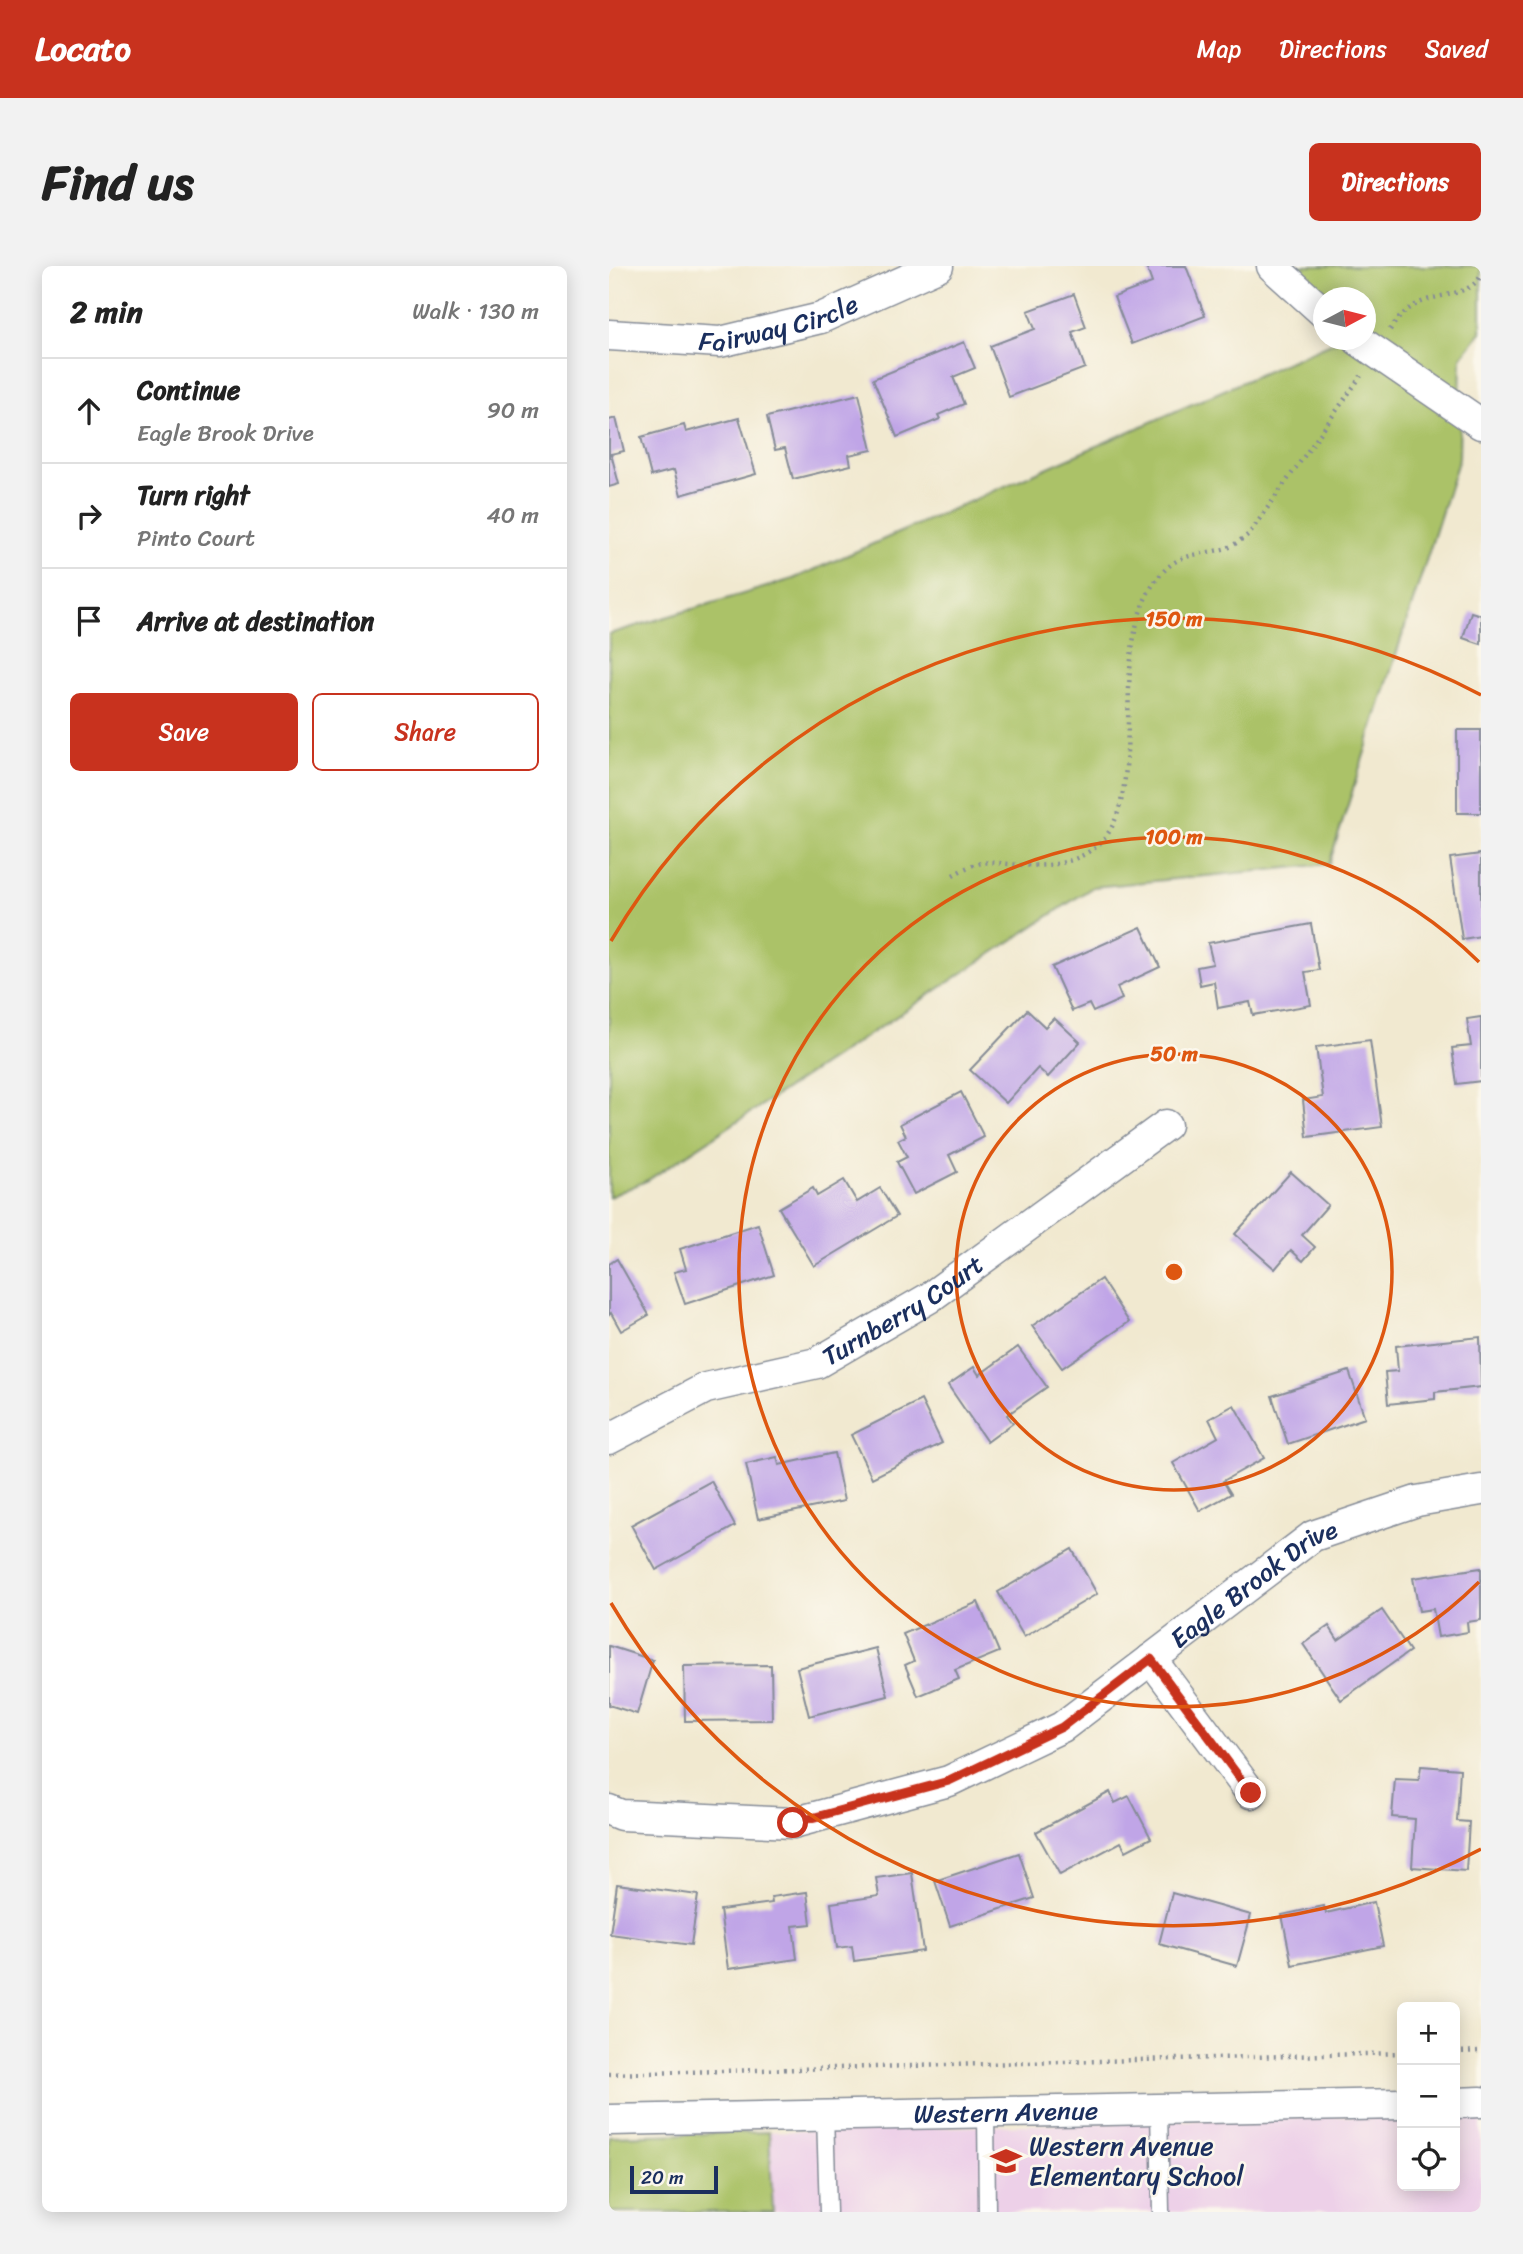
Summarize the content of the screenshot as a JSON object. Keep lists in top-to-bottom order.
{
  "streets": {
    "street": [
      "Fairway Circle",
      "Turnberry Court",
      "Eagle Brook Drive",
      "Western Avenue"
    ]
  },
  "places": {
    "school or university": ["Western Avenue Elementary School"]
  },
  "scale_bar": "20 m",
  "north": "right",
  "page": {
    "header": "Locato",
    "nav": ["Map", "Directions", "Saved"],
    "title": "Find us",
    "buttons": [
      "Directions",
      ["Save", "Share"]
    ],
    "heading": ["2 min", "Walk · 130 m"],
    "list": [
      ["Continue", "Eagle Brook Drive", "90 m"],
      ["Turn right", "Pinto Court", "40 m"],
      "Arrive at destination"
    ],
    "map_buttons": ["+", "−"],
    "scale": "20 m"
  },
  "rings": ["150 m", "100 m", "50 m"]
}
